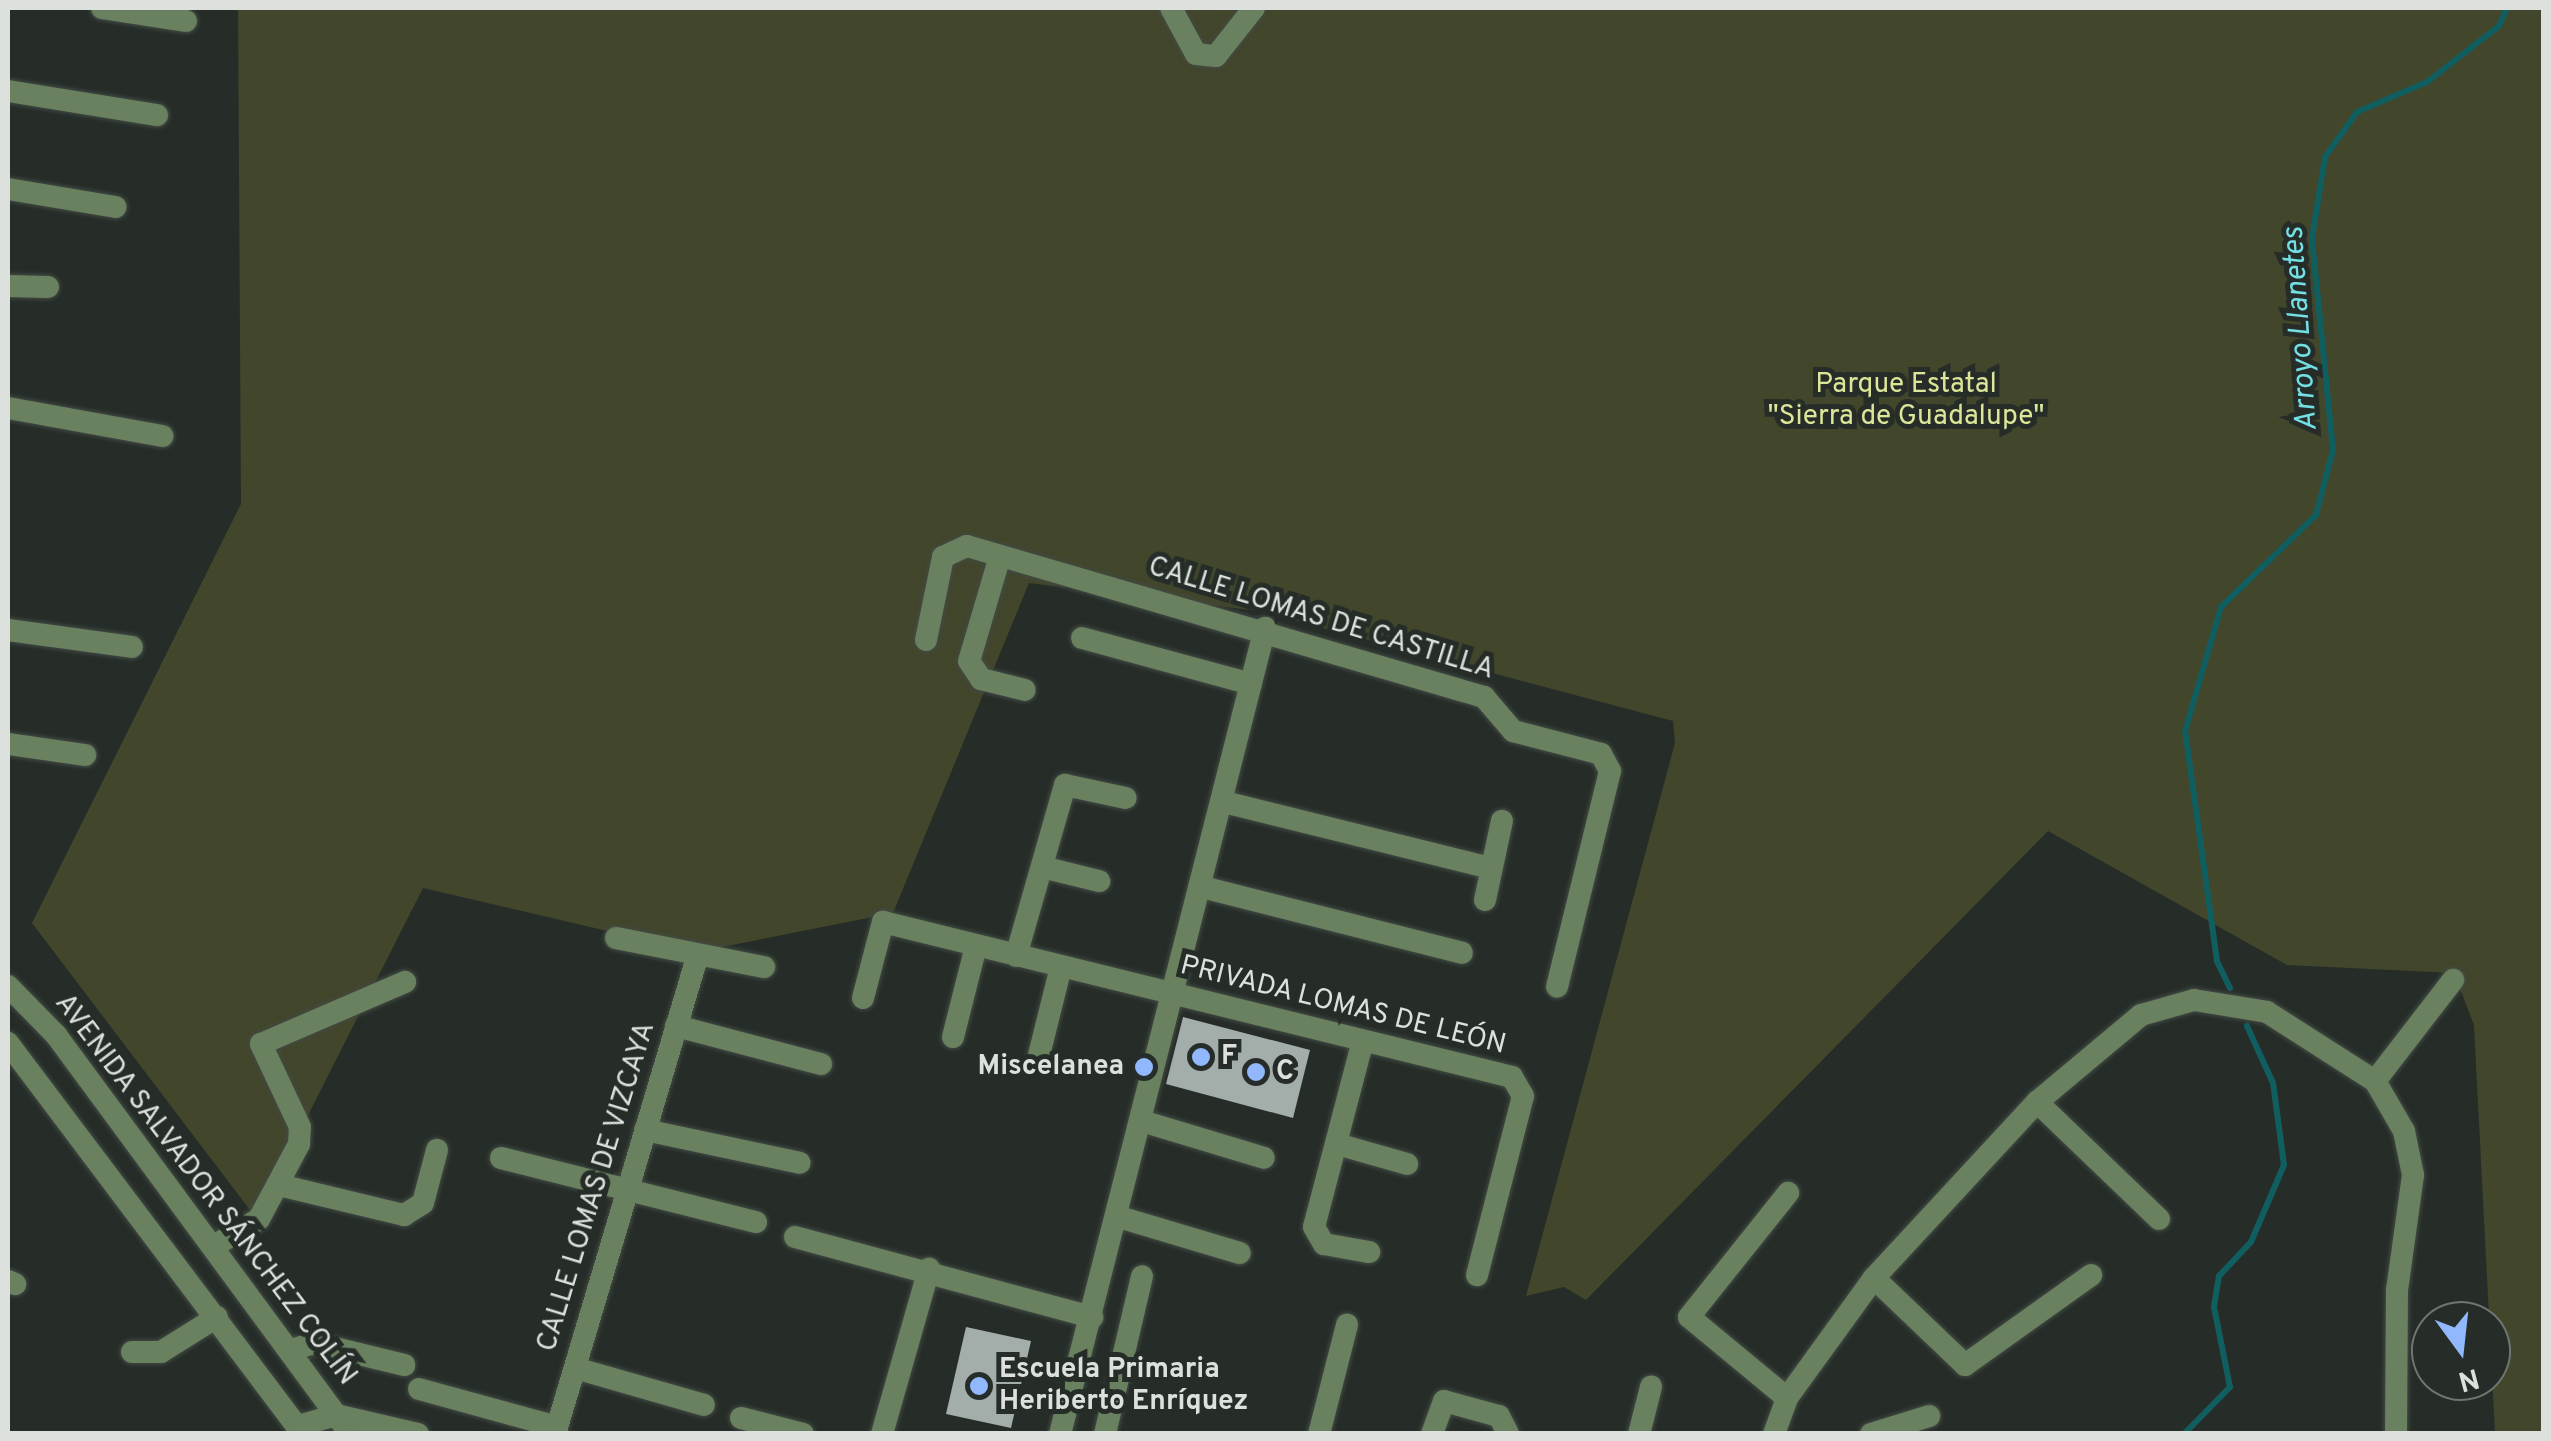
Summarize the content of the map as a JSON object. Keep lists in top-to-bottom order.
{
  "streets": {
    "street": [
      "CALLE LOMAS DE CASTILLA",
      "PRIVADA LOMAS DE LEÓN",
      "CALLE LOMAS DE VIZCAYA",
      "AVENIDA SALVADOR SÁNCHEZ COLÍN"
    ]
  },
  "water": ["Arroyo Llanetes"],
  "parks": ["Parque Estatal \"Sierra de Guadalupe\""],
  "places": [
    "F",
    "Miscelanea",
    "C",
    "Escuela Primaria Heriberto Enríquez"
  ],
  "north": "bottom"
}
